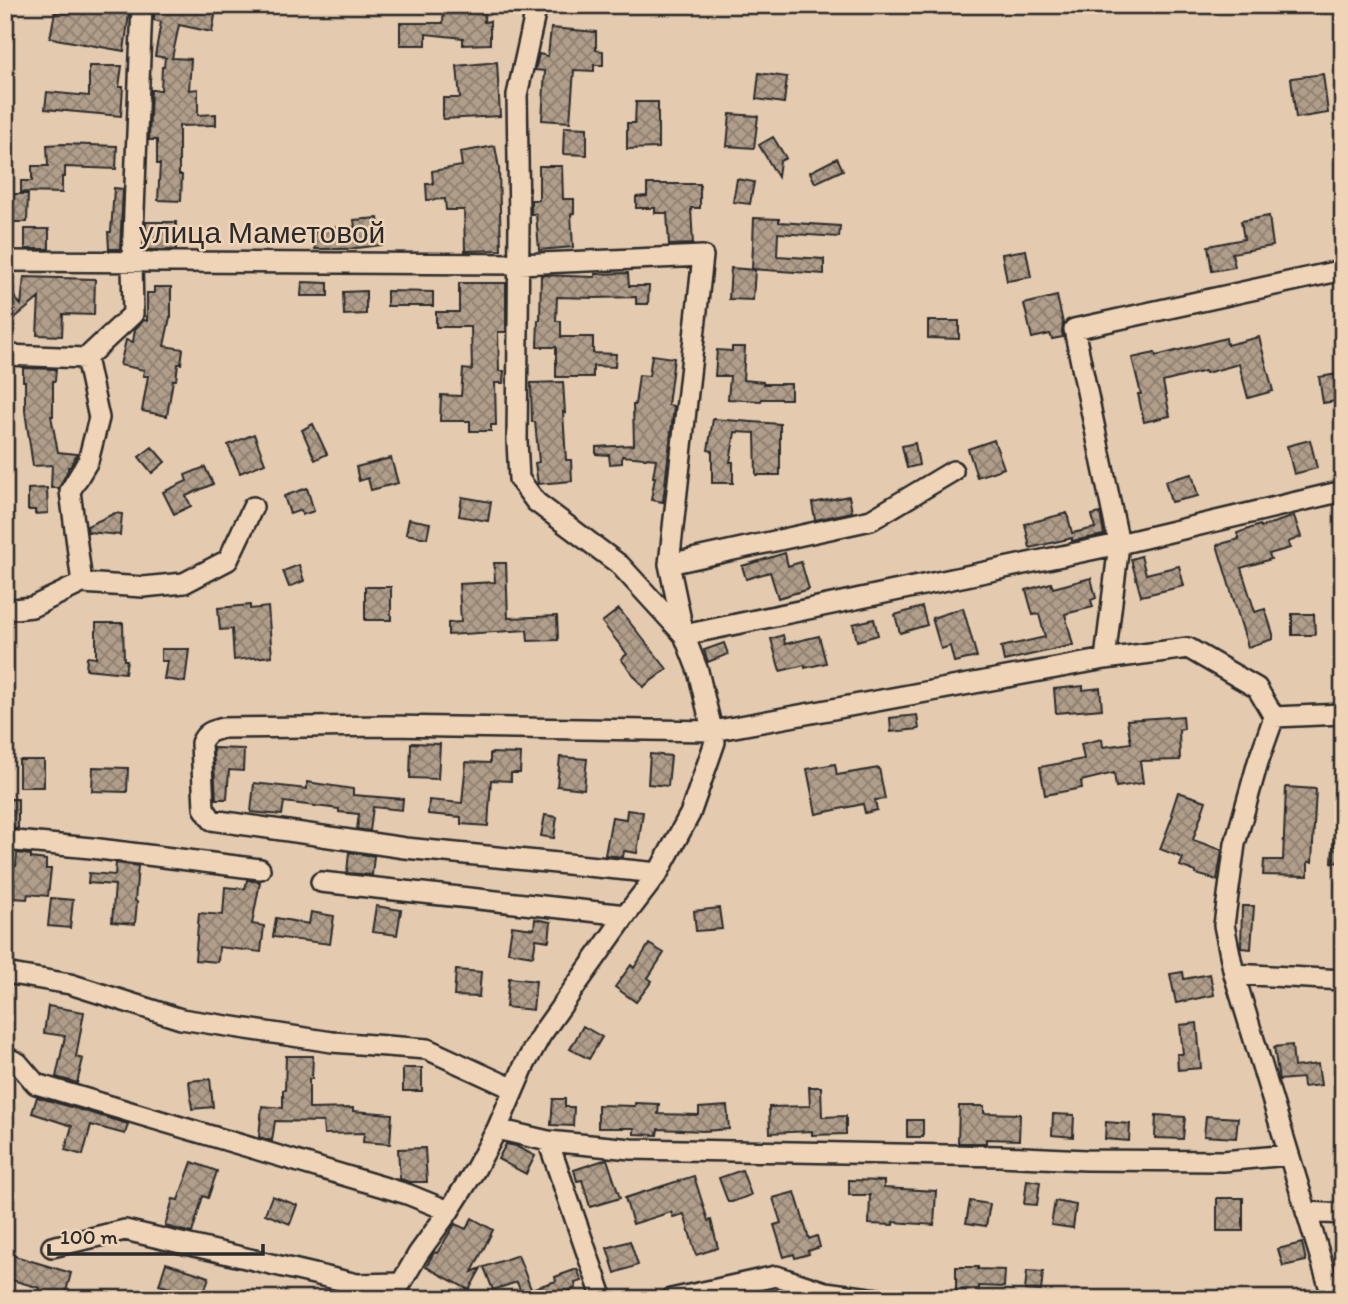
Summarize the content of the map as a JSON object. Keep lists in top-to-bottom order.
{
  "streets": {
    "street": ["улица Маметовой"]
  },
  "scale_bar": "100 m"
}
